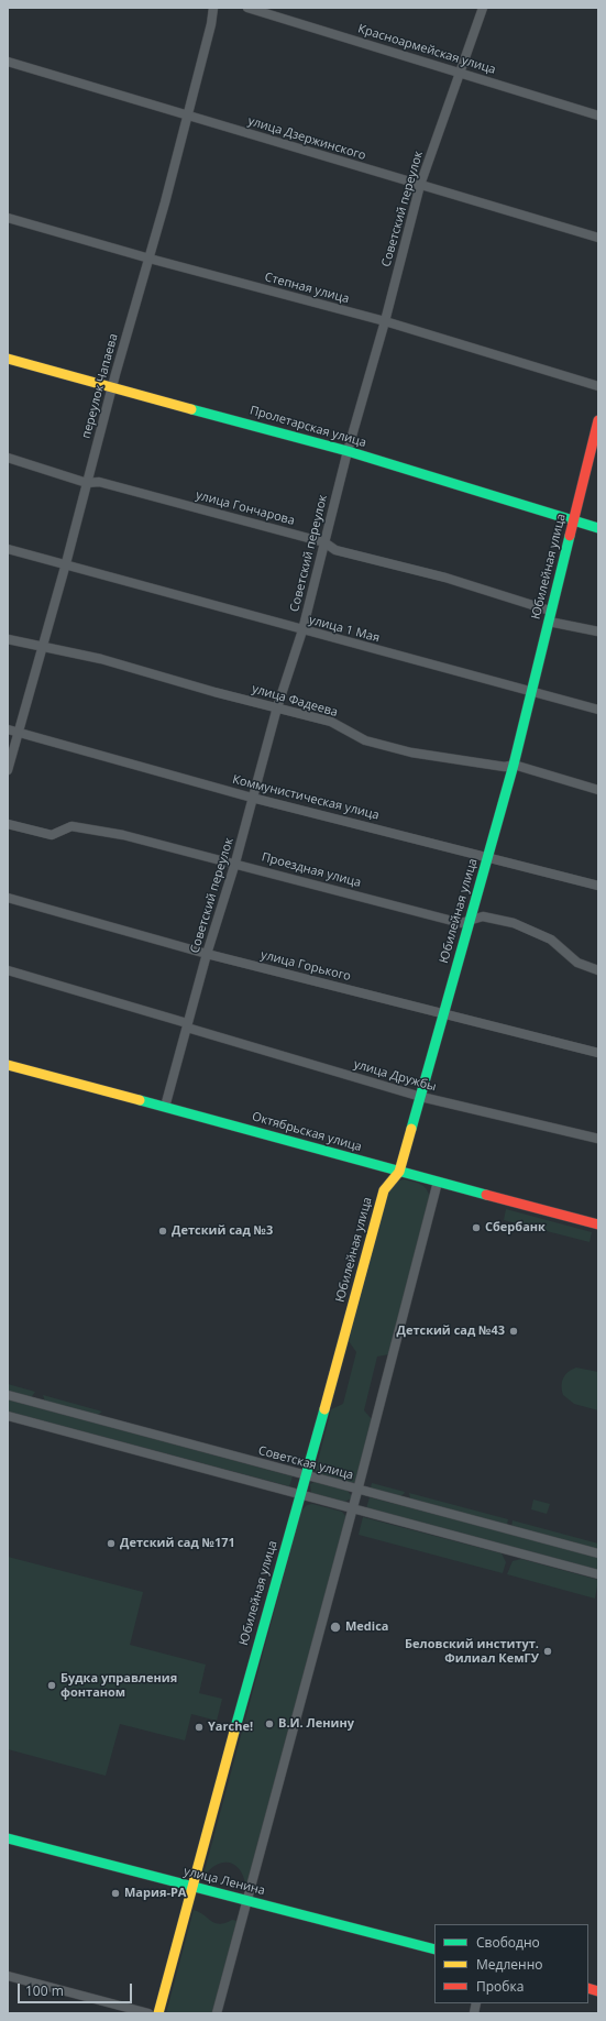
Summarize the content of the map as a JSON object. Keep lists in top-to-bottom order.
{
  "streets": {
    "street": [
      "Красноармейская улица",
      "улица Дзержинского",
      "Советский переулок",
      "Степная улица",
      "переулок Чапаева",
      "Пролетарская улица",
      "улица Гончарова",
      "Юбилейная улица",
      "улица 1 Мая",
      "улица Фадеева",
      "Коммунистическая улица",
      "Проездная улица",
      "улица Горького",
      "улица Дружбы",
      "Октябрьская улица",
      "Советская улица",
      "улица Ленина"
    ]
  },
  "crossings": [
    ["Красноармейская улица", "Советский переулок"],
    ["улица Дзержинского", "Советский переулок"],
    ["улица Дзержинского", "переулок Чапаева"],
    ["Советский переулок", "Степная улица"],
    ["Советский переулок", "Пролетарская улица"],
    ["Советский переулок", "улица Гончарова"],
    ["Советский переулок", "улица 1 Мая"],
    ["Советский переулок", "улица Фадеева"],
    ["Советский переулок", "Коммунистическая улица"],
    ["Советский переулок", "Проездная улица"],
    ["Советский переулок", "улица Горького"],
    ["Советский переулок", "улица Дружбы"],
    ["Советский переулок", "Октябрьская улица"],
    ["Степная улица", "переулок Чапаева"],
    ["переулок Чапаева", "Пролетарская улица"],
    ["переулок Чапаева", "улица Гончарова"],
    ["переулок Чапаева", "улица 1 Мая"],
    ["переулок Чапаева", "улица Фадеева"],
    ["переулок Чапаева", "Коммунистическая улица"],
    ["Пролетарская улица", "Юбилейная улица"],
    ["улица Гончарова", "Юбилейная улица"],
    ["Юбилейная улица", "улица 1 Мая"],
    ["Юбилейная улица", "улица Фадеева"],
    ["Юбилейная улица", "Коммунистическая улица"],
    ["Юбилейная улица", "Проездная улица"],
    ["Юбилейная улица", "улица Горького"],
    ["Юбилейная улица", "улица Дружбы"],
    ["Юбилейная улица", "Октябрьская улица"],
    ["Юбилейная улица", "Советская улица"],
    ["Юбилейная улица", "улица Ленина"]
  ],
  "places": [
    "Сбербанк",
    "Детский сад №3",
    "Детский сад №43",
    "Детский сад №171",
    "Mеdica",
    "Беловский институт. Филиал КемГУ",
    "Будка управления фонтаном",
    "В.И. Ленину",
    "Yarche!",
    "Мария-РА"
  ],
  "legend": ["Свободно", "Медленно", "Пробка"],
  "scale_bar": "100 m"
}
